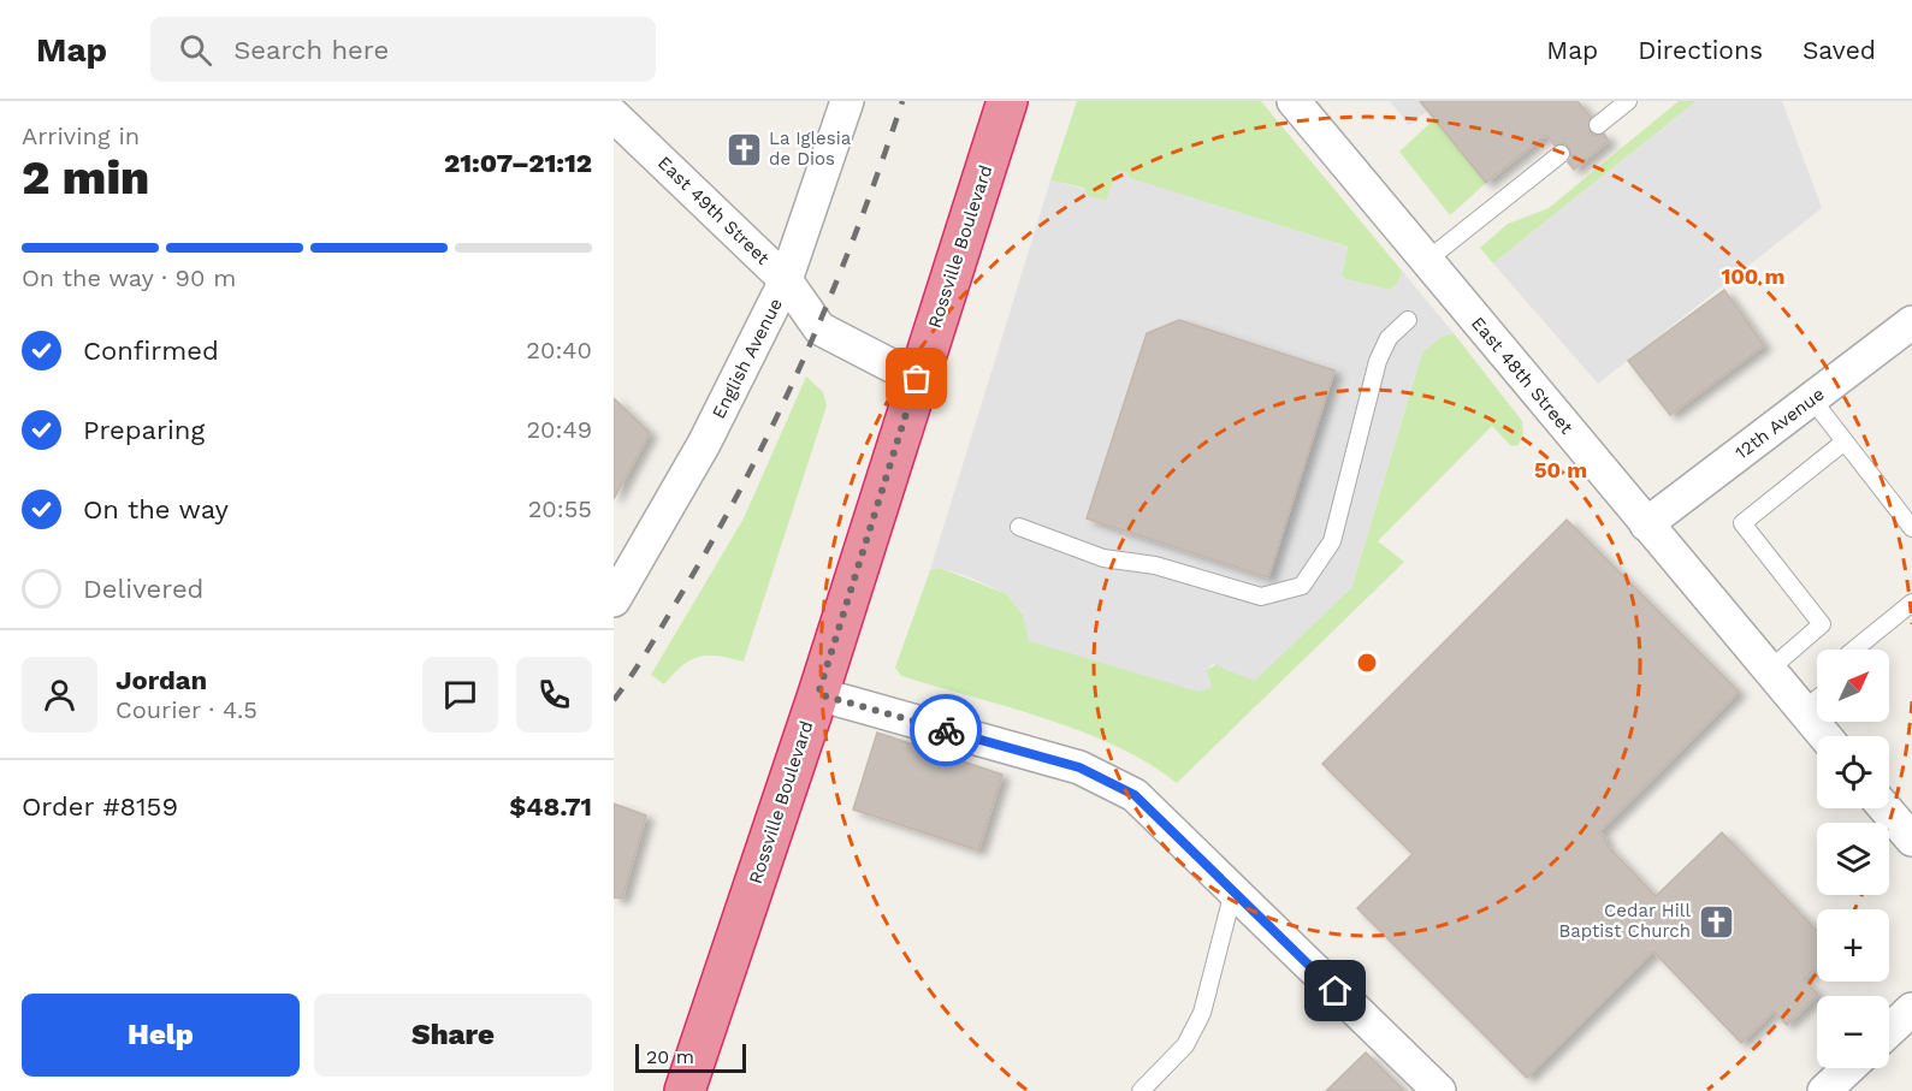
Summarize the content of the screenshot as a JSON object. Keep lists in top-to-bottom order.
{
  "streets": {
    "highway": ["Rossville Boulevard"],
    "street": [
      "East 49th Street",
      "English Avenue",
      "East 48th Street",
      "12th Avenue"
    ]
  },
  "crossings": [
    ["East 49th Street", "Rossville Boulevard"],
    ["East 49th Street", "English Avenue"],
    ["East 48th Street", "12th Avenue"]
  ],
  "places": {
    "church": ["La Iglesia de Dios", "Cedar Hill Baptist Church"]
  },
  "scale_bar": "20 m",
  "north": "top right",
  "page": {
    "header": "Map",
    "search": "Search here",
    "nav": ["Map", "Directions", "Saved"],
    "heading": ["2 min", "Arriving in", "21:07–21:12"],
    "panel": [
      "Jordan",
      "Courier · 4.5",
      "Order #8159",
      "$48.71"
    ],
    "bar": "On the way · 90 m",
    "list": [
      ["Confirmed", "20:40"],
      ["Preparing", "20:49"],
      ["On the way", "20:55"],
      "Delivered"
    ],
    "map_buttons": ["+", "−"],
    "buttons": ["Help", "Share"],
    "scale": "20 m"
  },
  "rings": ["100 m", "50 m"]
}
